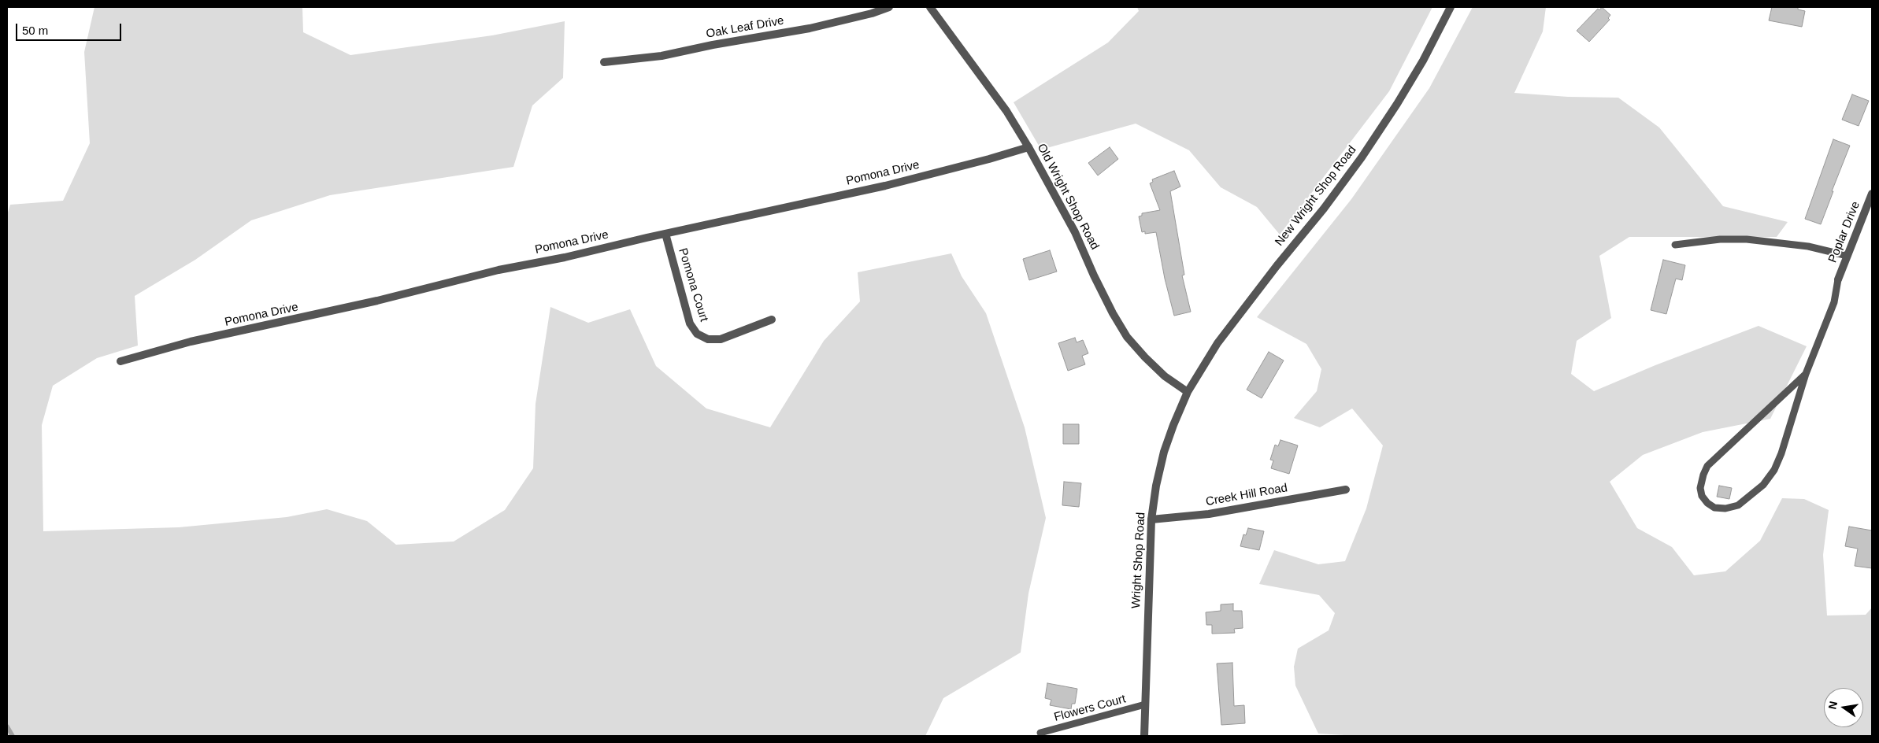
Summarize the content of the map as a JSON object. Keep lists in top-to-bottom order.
{
  "streets": {
    "street": [
      "Oak Leaf Drive",
      "Pomona Drive",
      "New Wright Shop Road",
      "Old Wright Shop Road",
      "Poplar Drive",
      "Pomona Court",
      "Creek Hill Road",
      "Wright Shop Road"
    ],
    "lane": ["Flowers Court"]
  },
  "crossings": [
    ["Pomona Drive", "Old Wright Shop Road"],
    ["Pomona Drive", "Pomona Court"],
    ["New Wright Shop Road", "Old Wright Shop Road"],
    ["New Wright Shop Road", "Wright Shop Road"],
    ["Old Wright Shop Road", "Wright Shop Road"],
    ["Creek Hill Road", "Wright Shop Road"],
    ["Wright Shop Road", "Flowers Court"]
  ],
  "scale_bar": "50 m",
  "north": "left"
}
